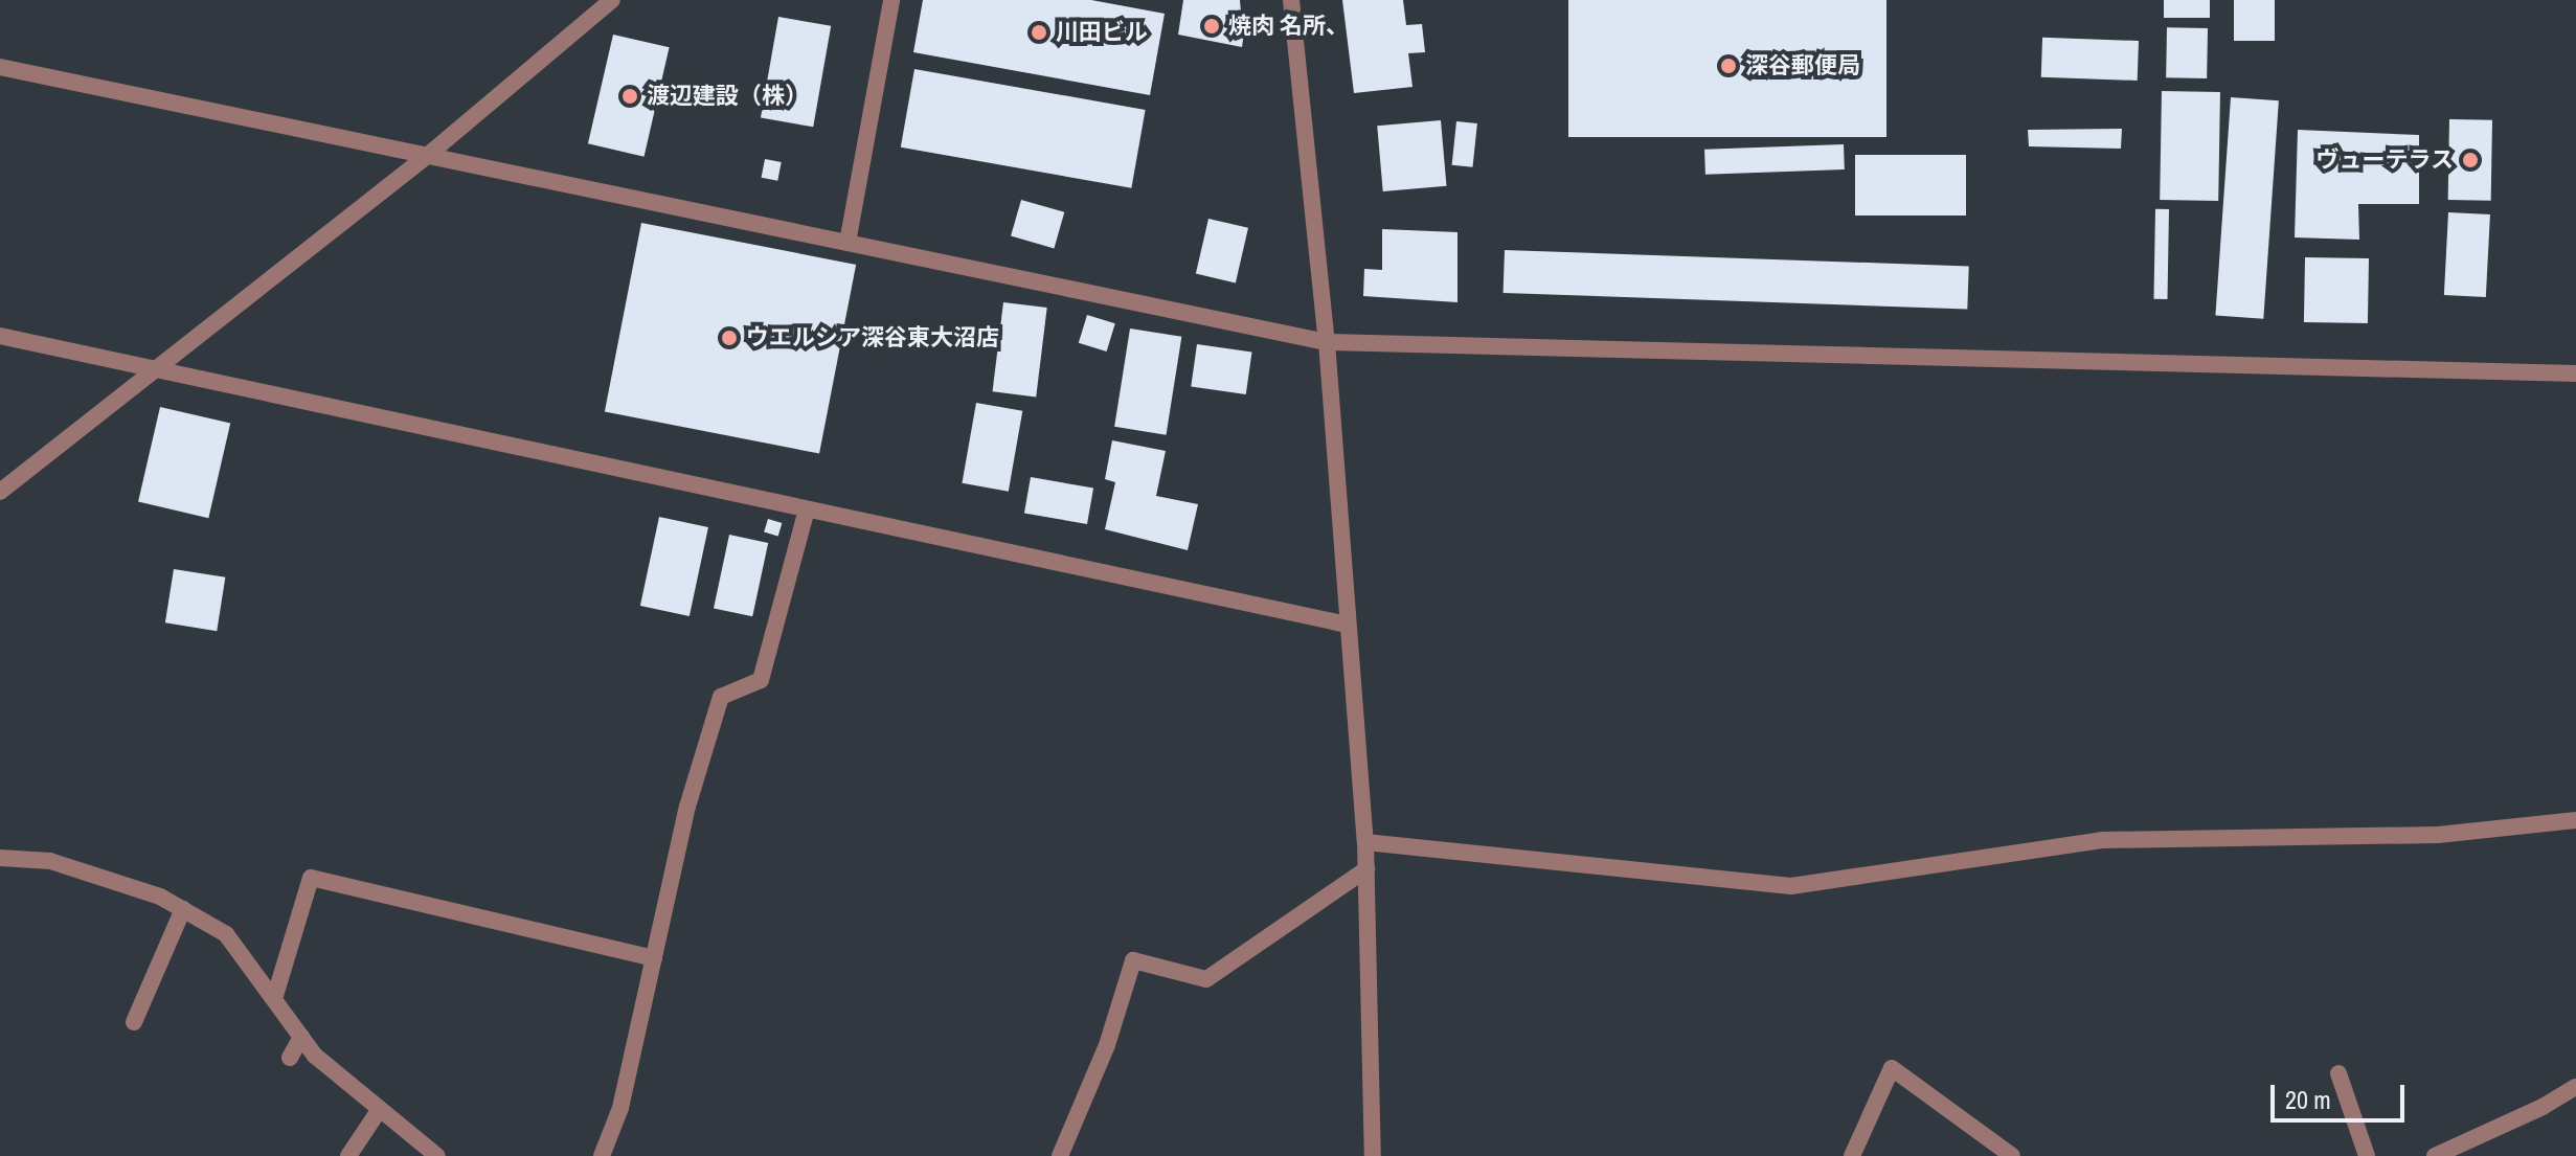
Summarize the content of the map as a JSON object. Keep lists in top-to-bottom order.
{
  "places": [
    "焼肉 名所、",
    "川田ビル",
    "深谷郵便局",
    "渡辺建設（株）",
    "ヴューテラス",
    "ウエルシア深谷東大沼店"
  ],
  "scale_bar": "20 m"
}
